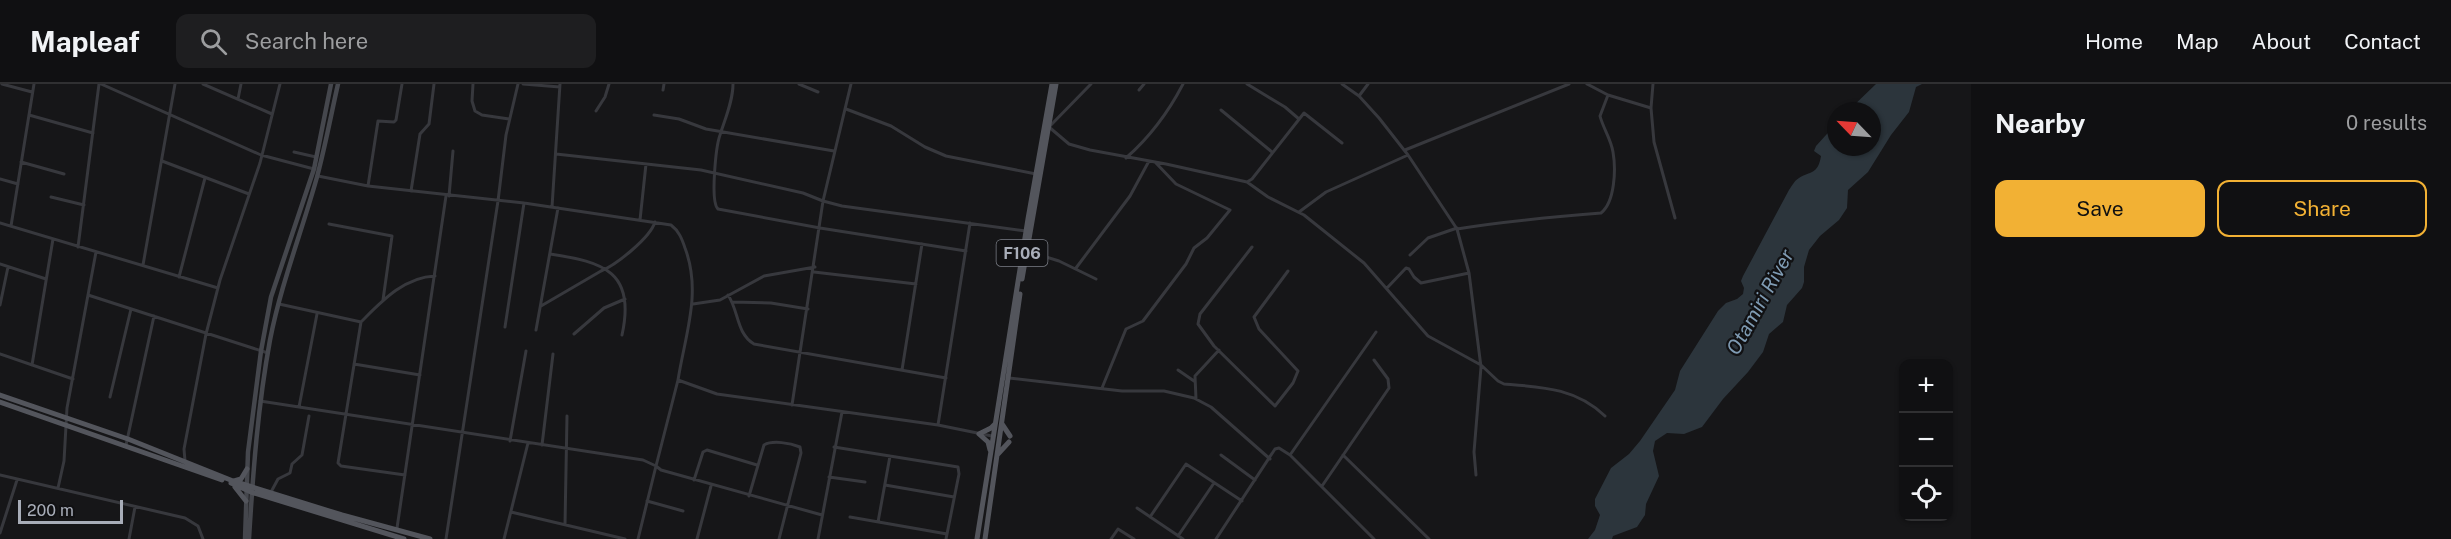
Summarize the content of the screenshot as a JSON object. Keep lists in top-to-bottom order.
{
  "streets": {
    "main road": ["F106"]
  },
  "water": ["Otamiri River"],
  "scale_bar": "200 m",
  "north": "top left",
  "page": {
    "header": "Mapleaf",
    "search": "Search here",
    "nav": [
      "Home",
      "Map",
      "About",
      "Contact"
    ],
    "heading": ["Nearby", "0 results"],
    "buttons": ["Save", "Share"],
    "map_buttons": ["+", "−"],
    "scale": "200 m"
  }
}
